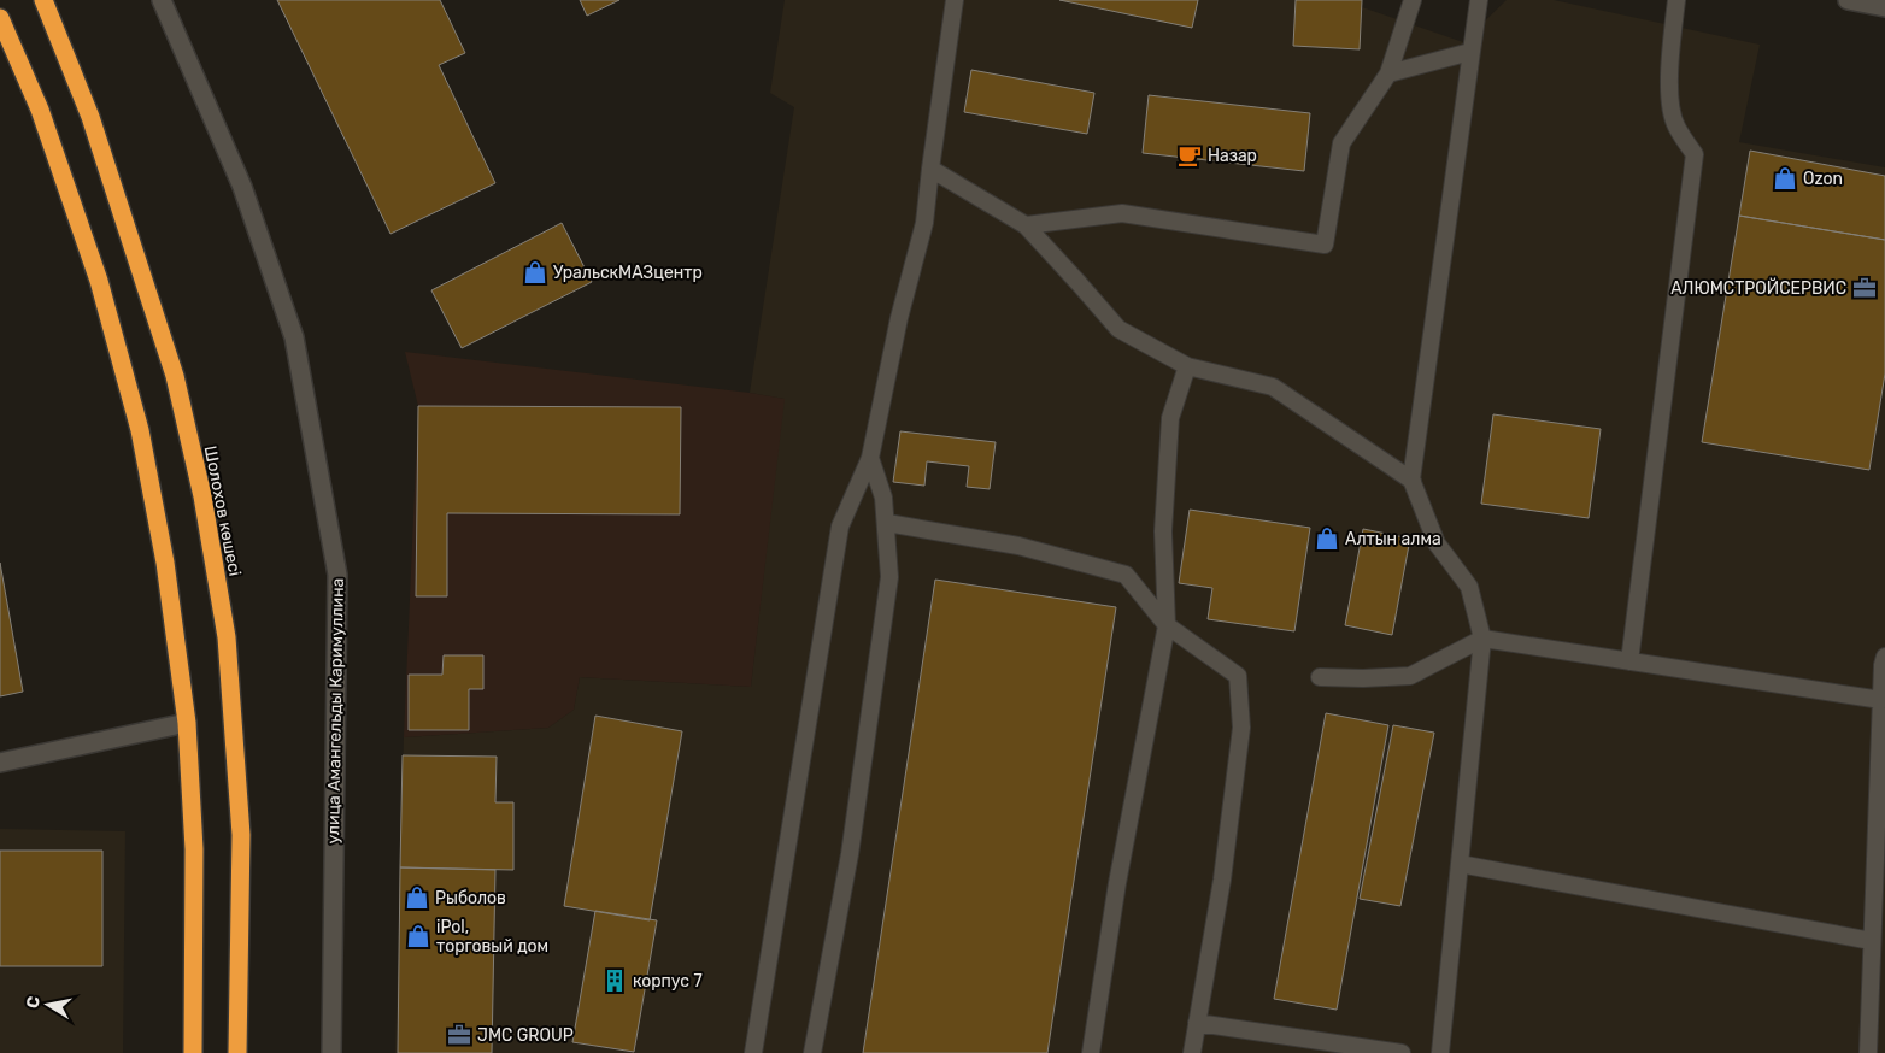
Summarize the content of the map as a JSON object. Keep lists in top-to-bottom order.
{
  "streets": {
    "highway": ["Шолохов көшесі"],
    "street": ["улица Амангельды Каримуллина"]
  },
  "places": {
    "cafe": ["Назар"],
    "shop": [
      "Ozon",
      "УральскМАЗцентр",
      "Алтын алма",
      "Рыболов",
      "iPol, торговый дом"
    ],
    "office": ["АЛЮМСТРОЙСЕРВИС", "JMC GROUP"],
    "building": ["корпус 7"]
  },
  "north": "left"
}
